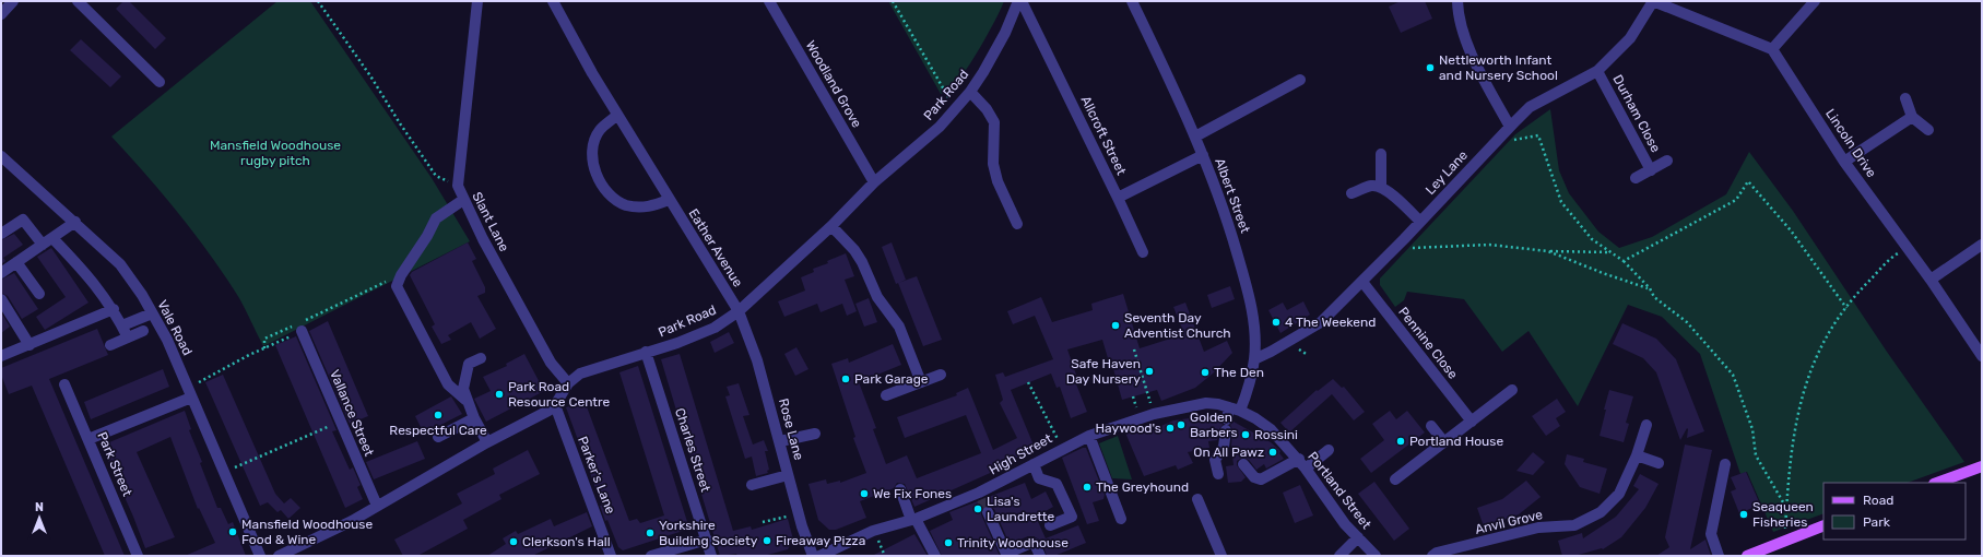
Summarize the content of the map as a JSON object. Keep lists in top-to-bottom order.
{
  "streets": {
    "street": [
      "Woodland Grove",
      "Park Road",
      "Durham Close",
      "Allcroft Street",
      "Lincoln Drive",
      "Ley Lane",
      "Albert Street",
      "Slant Lane",
      "Eather Avenue",
      "Vale Road",
      "Pennine Close",
      "Vallance Street",
      "Rose Lane",
      "Charles Street",
      "High Street",
      "Park Street",
      "Parker's Lane",
      "Portland Street",
      "Anvil Grove"
    ]
  },
  "crossings": [
    ["Woodland Grove", "Park Road"],
    ["Park Road", "Allcroft Street"],
    ["Park Road", "Slant Lane"],
    ["Park Road", "Eather Avenue"],
    ["Park Road", "Rose Lane"],
    ["Park Road", "Charles Street"],
    ["Park Road", "Parker's Lane"],
    ["Durham Close", "Ley Lane"],
    ["Allcroft Street", "Albert Street"],
    ["Ley Lane", "Albert Street"],
    ["Ley Lane", "Pennine Close"],
    ["Albert Street", "High Street"],
    ["Albert Street", "Portland Street"],
    ["Eather Avenue", "Rose Lane"],
    ["High Street", "Portland Street"]
  ],
  "parks": ["Mansfield Woodhouse rugby pitch"],
  "places": [
    "Nettleworth Infant and Nursery School",
    "4 The Weekend",
    "Seventh Day Adventist Church",
    "Safe Haven Day Nursery",
    "The Den",
    "Park Garage",
    "Park Road Resource Centre",
    "Respectful Care",
    "Golden Barbers",
    "Haywood's",
    "Rossini",
    "Portland House",
    "On All Pawz",
    "The Greyhound",
    "We Fix Fones",
    "Lisa's Laundrette",
    "Seaqueen Fisheries",
    "Mansfield Woodhouse Food & Wine",
    "Yorkshire Building Society",
    "Fireaway Pizza",
    "Clerkson's Hall",
    "Trinity Woodhouse"
  ],
  "legend": ["Road", "Park"],
  "north": "top"
}
